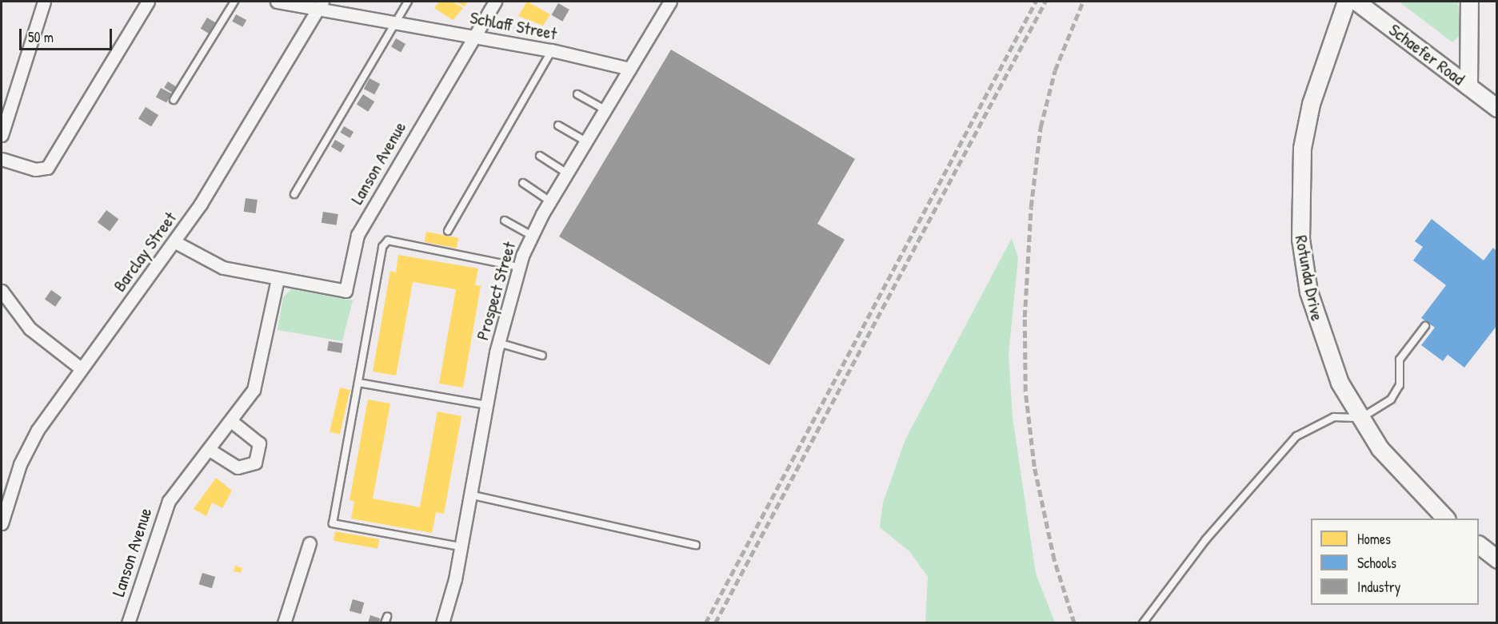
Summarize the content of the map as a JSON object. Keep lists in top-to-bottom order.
{
  "streets": {
    "main road": ["Schaefer Road", "Rotunda Drive"],
    "street": [
      "Schlaff Street",
      "Lanson Avenue",
      "Barclay Street",
      "Prospect Street"
    ]
  },
  "crossings": [
    ["Schlaff Street", "Lanson Avenue"],
    ["Schlaff Street", "Barclay Street"],
    ["Schlaff Street", "Prospect Street"],
    ["Lanson Avenue", "Barclay Street"]
  ],
  "legend": ["Homes", "Schools", "Industry"],
  "scale_bar": "50 m"
}
